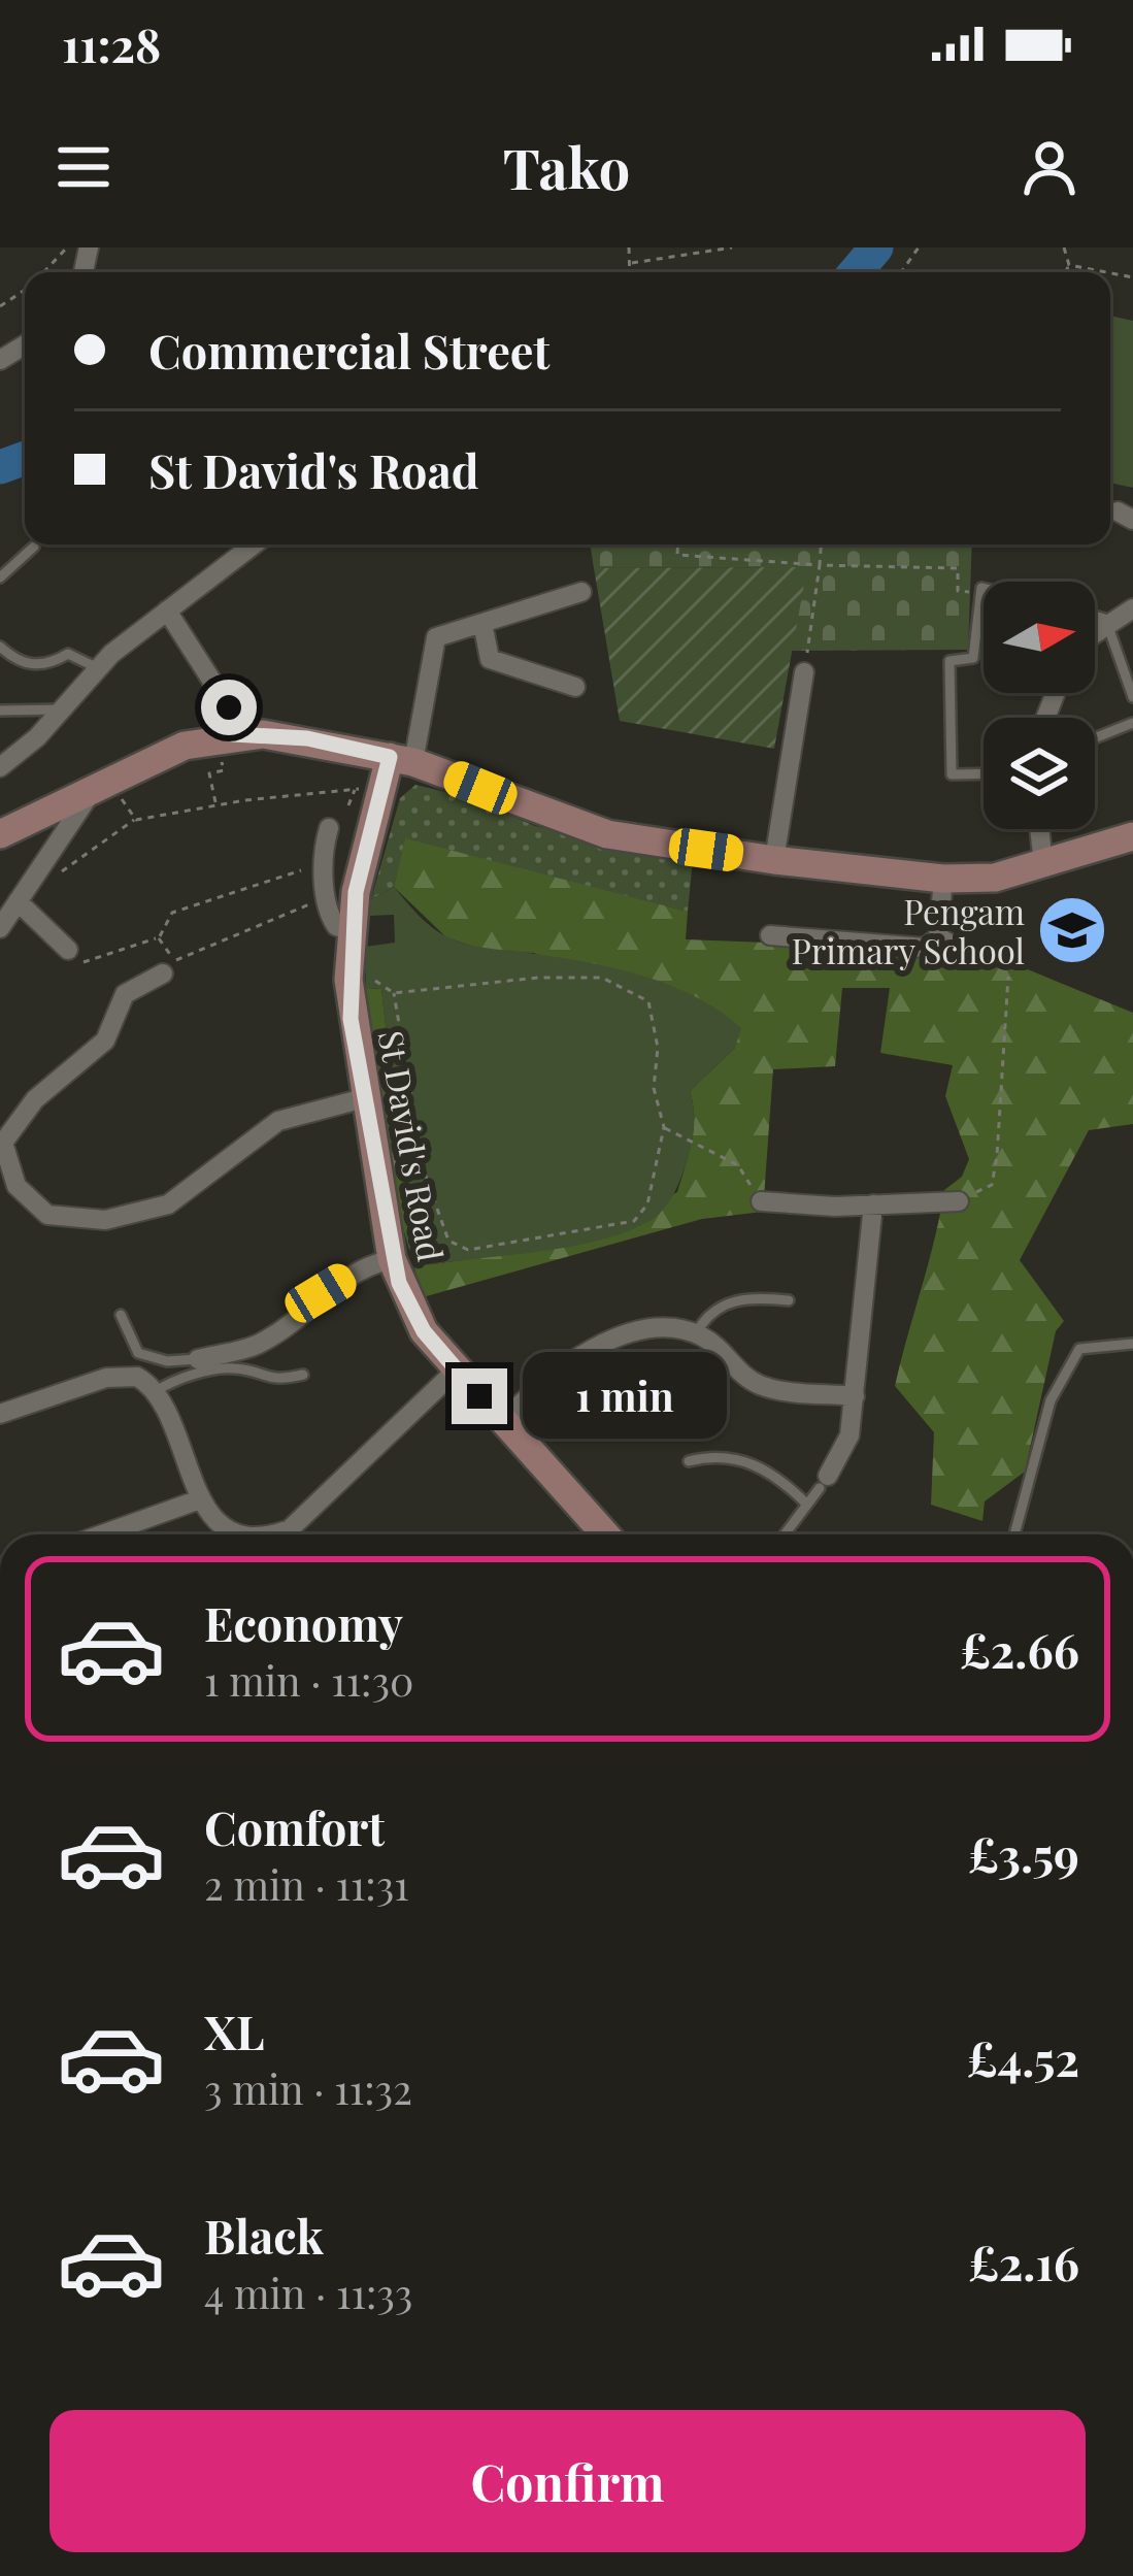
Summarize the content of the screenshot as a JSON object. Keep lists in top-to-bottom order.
{
  "streets": {
    "main road": ["St David's Road"]
  },
  "places": {
    "school or university": ["Pengam Primary School"]
  },
  "north": "right",
  "page": {
    "status": "11:28",
    "header": "Tako",
    "banner": ["Commercial Street", "St David's Road"],
    "bubble": "1 min",
    "list": [
      {
        "name": "Economy",
        "note": "1 min · 11:30",
        "value": "£2.66"
      },
      {
        "name": "Comfort",
        "note": "2 min · 11:31",
        "value": "£3.59"
      },
      {
        "name": "XL",
        "note": "3 min · 11:32",
        "value": "£4.52"
      },
      {
        "name": "Black",
        "note": "4 min · 11:33",
        "value": "£2.16"
      }
    ],
    "buttons": "Confirm"
  }
}
